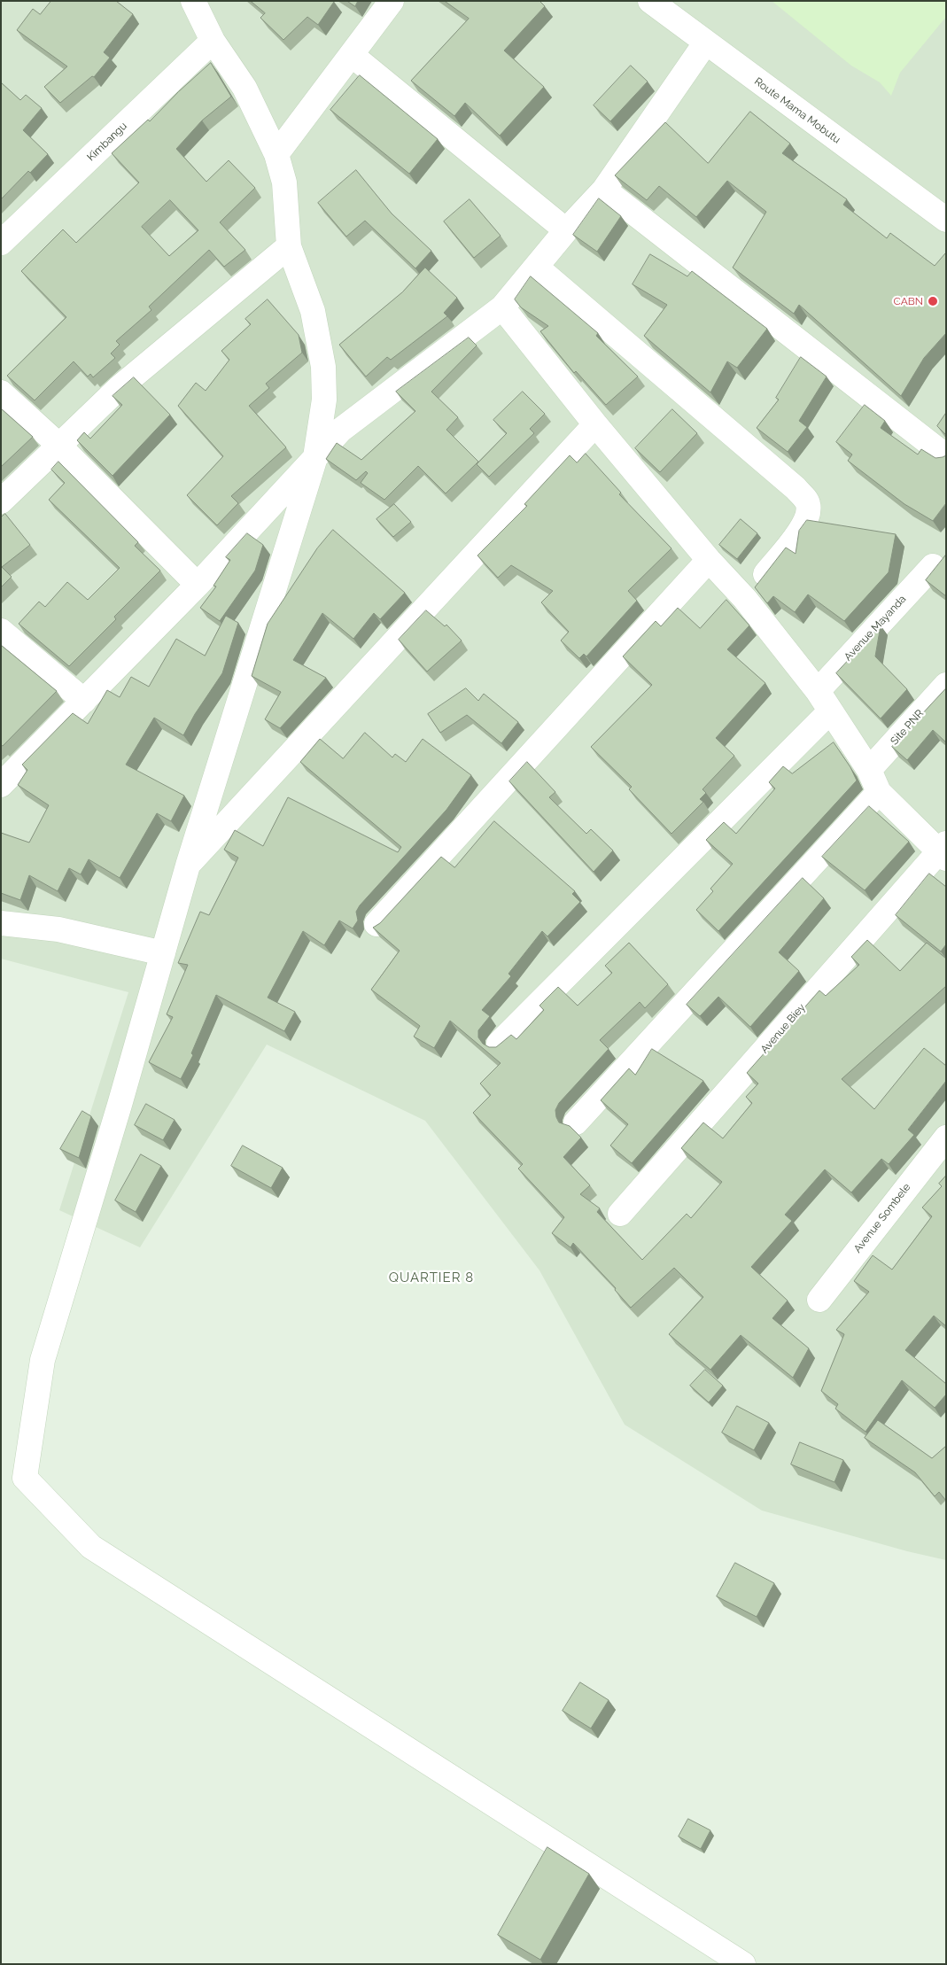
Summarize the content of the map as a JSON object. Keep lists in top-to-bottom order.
{
  "streets": {
    "street": [
      "Route Mama Mobutu",
      "Kimbangu",
      "Avenue Mayanda",
      "Site PNR",
      "Avenue Biey",
      "Avenue Sombele"
    ]
  },
  "districts": ["QUARTIER 8"],
  "places": ["CABN"]
}
